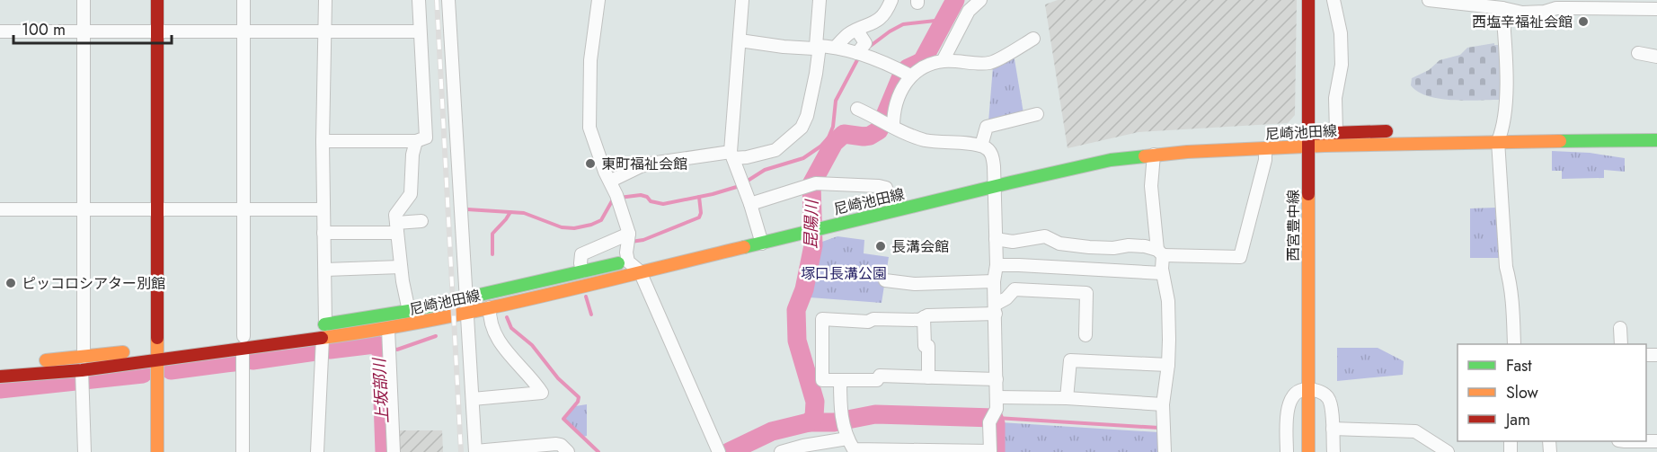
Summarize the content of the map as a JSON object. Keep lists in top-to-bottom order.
{
  "streets": {
    "main road": ["尼崎池田線", "西宮豊中線"]
  },
  "crossings": [
    ["尼崎池田線", "西宮豊中線"]
  ],
  "water": ["昆陽川", "上坂部川"],
  "parks": ["塚口長溝公園"],
  "places": [
    "西塩辛福祉会館",
    "東町福祉会館",
    "長溝会館",
    "ピッコロシアター別館"
  ],
  "legend": ["Fast", "Slow", "Jam"],
  "scale_bar": "100 m"
}
